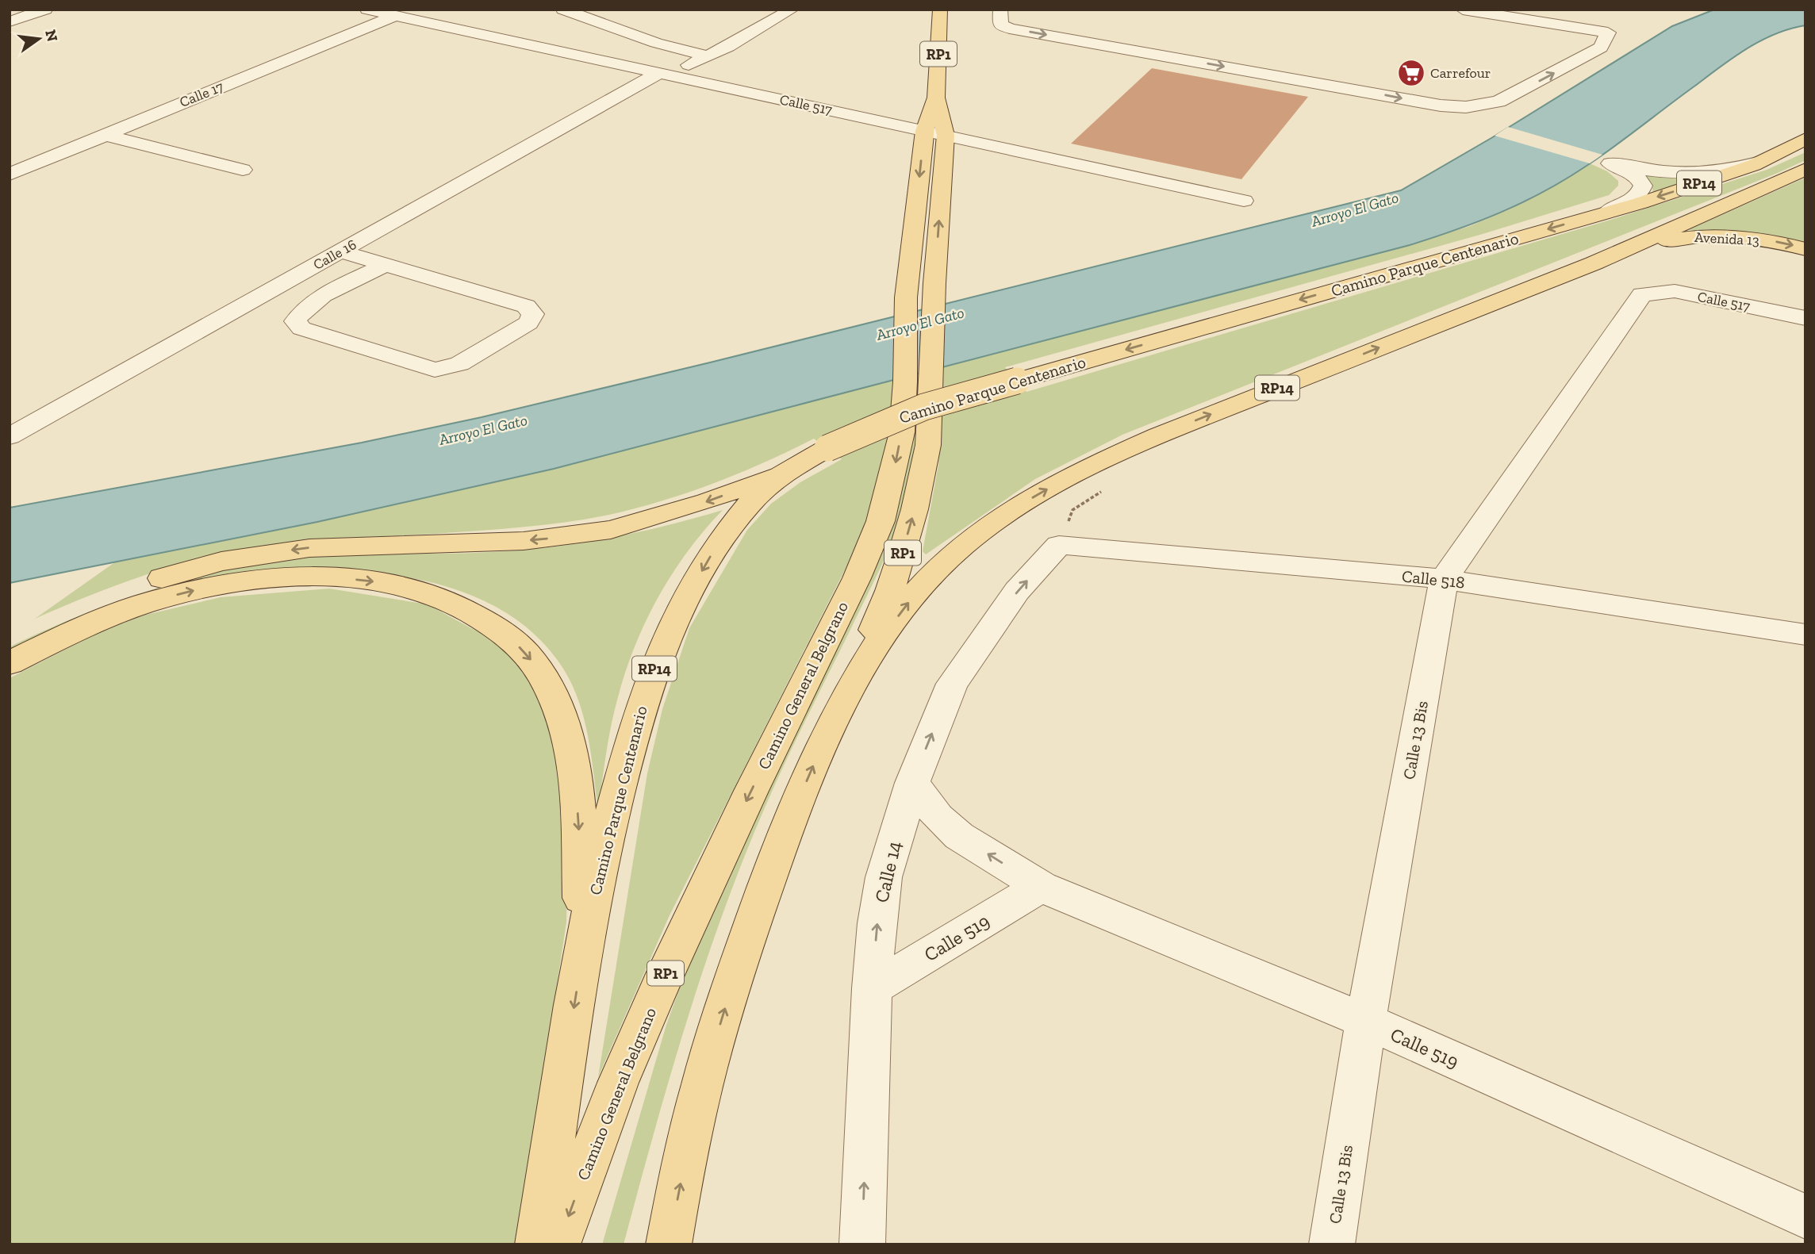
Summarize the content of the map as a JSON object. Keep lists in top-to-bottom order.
{
  "streets": {
    "main road": [
      "RP1",
      "RP14",
      "Avenida 13",
      "Camino Parque Centenario",
      "Camino General Belgrano"
    ],
    "street": [
      "Calle 17",
      "Calle 517",
      "Calle 16",
      "Calle 518",
      "Calle 13 Bis",
      "Calle 14",
      "Calle 519"
    ]
  },
  "crossings": [
    ["RP1", "RP14"],
    ["RP1", "Camino General Belgrano"],
    ["Calle 17", "Calle 517"],
    ["Calle 517", "Calle 16"],
    ["Calle 517", "Camino General Belgrano"],
    ["Calle 517", "Calle 13 Bis"],
    ["RP14", "Avenida 13"],
    ["RP14", "Camino General Belgrano"],
    ["Calle 518", "Calle 13 Bis"],
    ["Calle 518", "Calle 14"],
    ["Calle 13 Bis", "Calle 519"],
    ["Calle 14", "Calle 519"]
  ],
  "one_way": ["Calle 14"],
  "water": ["Arroyo El Gato"],
  "places": {
    "supermarket": ["Carrefour"]
  },
  "north": "right"
}
